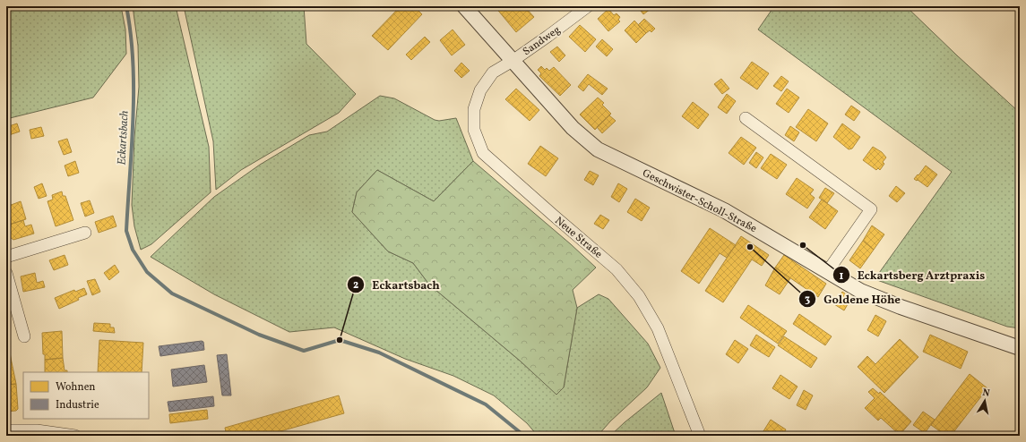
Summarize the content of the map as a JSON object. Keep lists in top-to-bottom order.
{
  "streets": {
    "street": ["Sandweg", "Geschwister-Scholl-Straße", "Neue Straße"]
  },
  "crossings": [
    ["Sandweg", "Geschwister-Scholl-Straße"],
    ["Sandweg", "Neue Straße"],
    ["Geschwister-Scholl-Straße", "Neue Straße"]
  ],
  "water": ["Eckartsbach"],
  "places": ["Eckartsberg Arztpraxis", "Goldene Höhe", "Eckartsbach"],
  "legend": ["Wohnen", "Industrie"],
  "north": "top"
}
